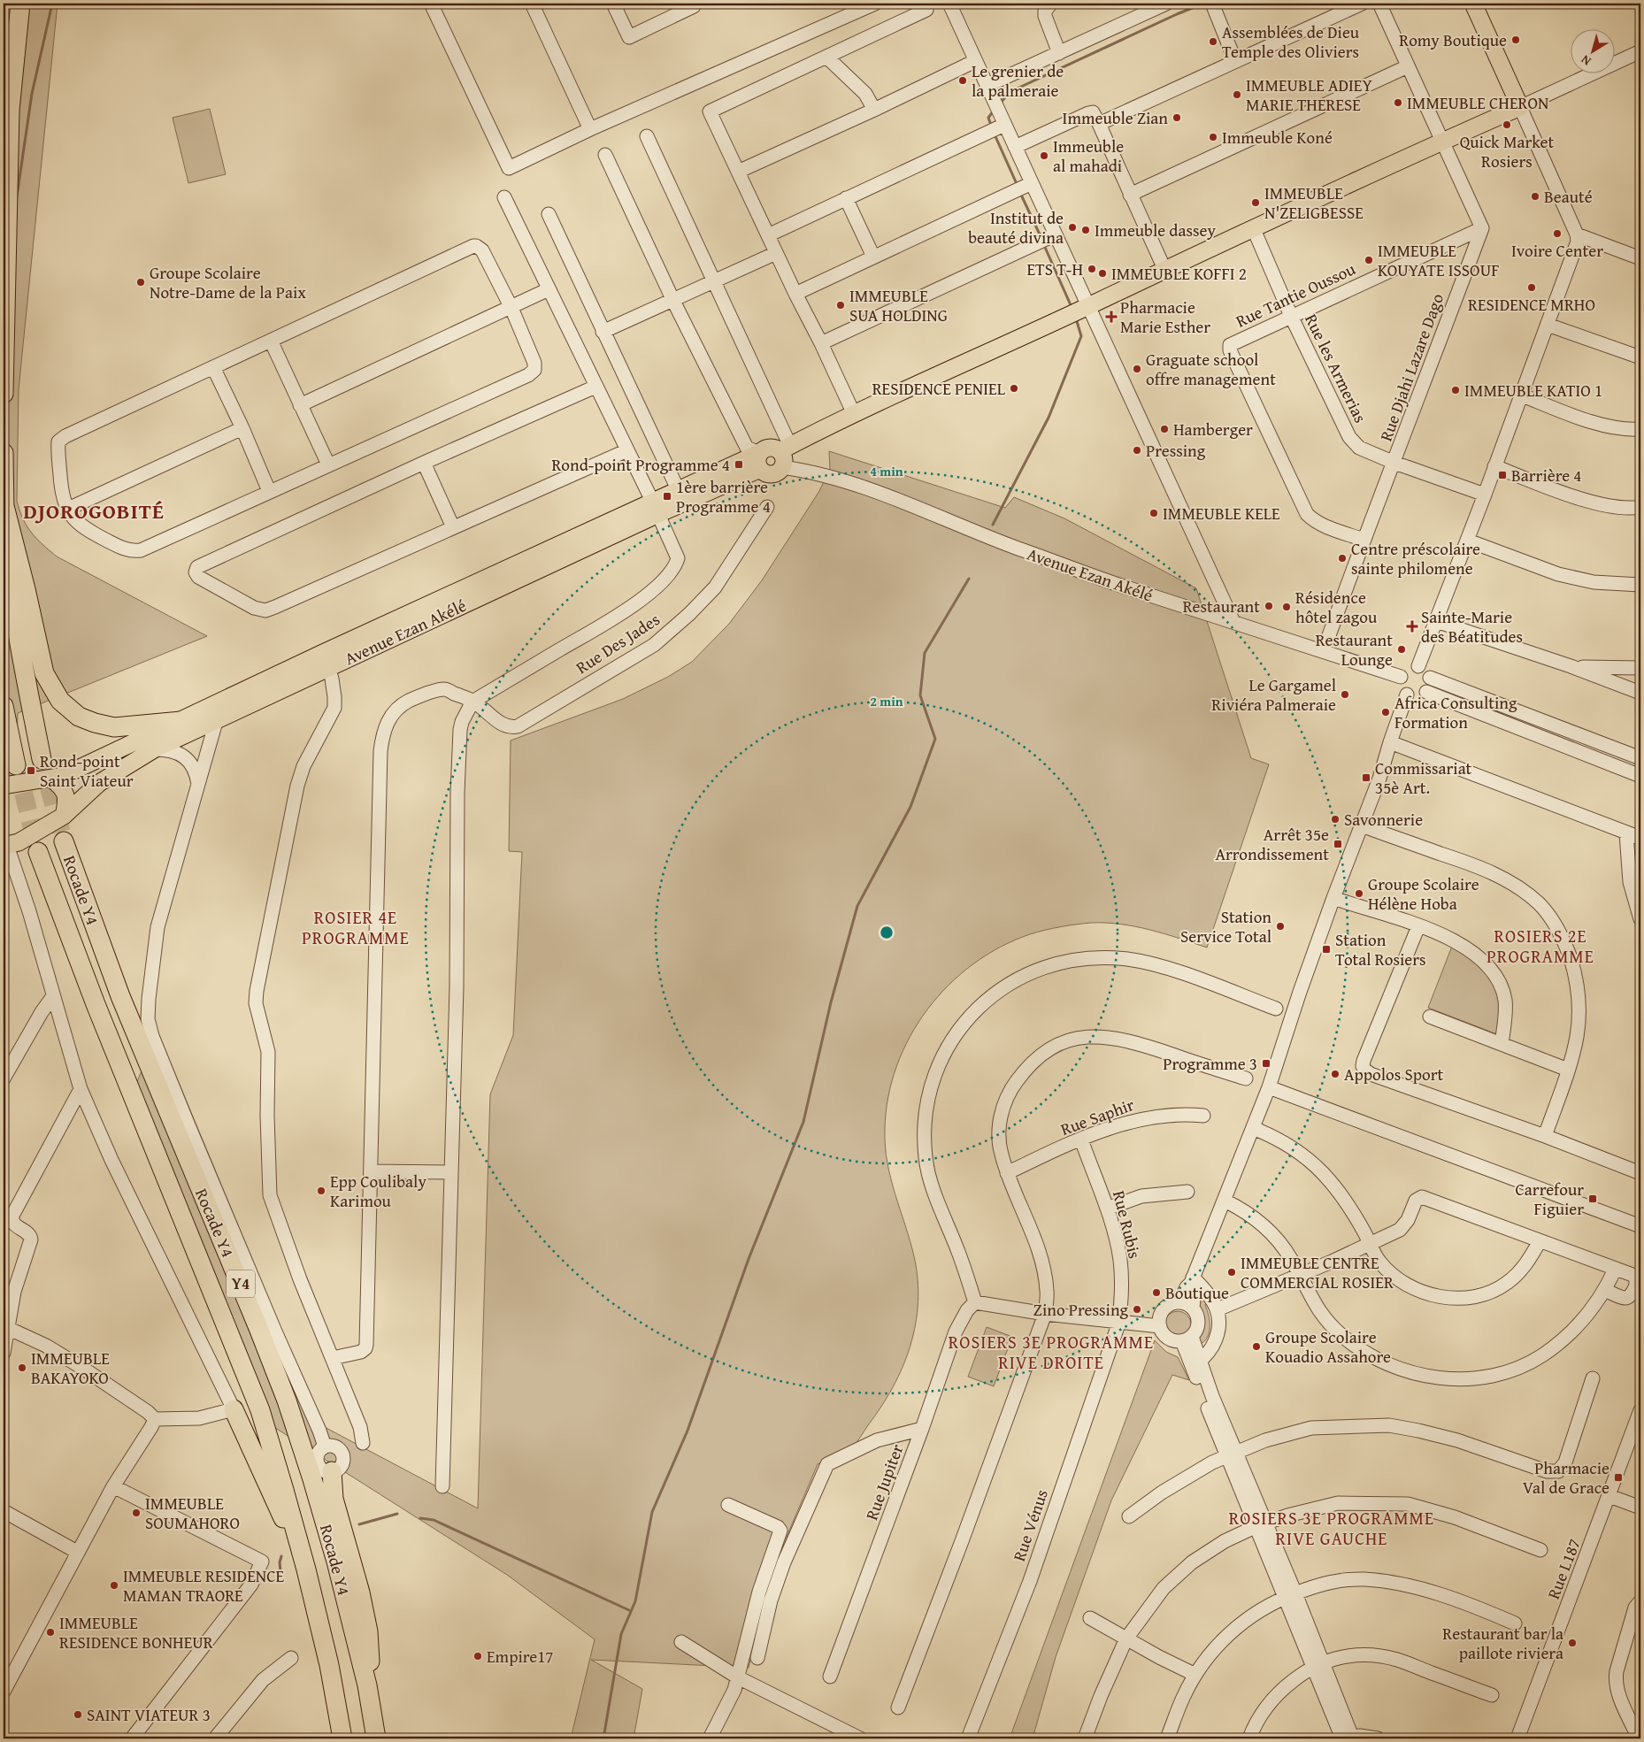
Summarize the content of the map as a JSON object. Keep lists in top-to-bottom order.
{
  "streets": {
    "highway": ["Rocade Y4", "Y4"],
    "main road": ["Avenue Ezan Akélé"],
    "street": [
      "Rue Tantie Oussou",
      "Rue Djahi Lazare Dago",
      "Rue les Armerias",
      "Rue Des Jades",
      "Rue Saphir",
      "Rue Rubis",
      "Rue Jupiter",
      "Rue Vénus",
      "Rue L187"
    ]
  },
  "crossings": [
    ["Rue Tantie Oussou", "Rue Djahi Lazare Dago"],
    ["Rue Tantie Oussou", "Rue les Armerias"],
    ["Rue Djahi Lazare Dago", "Rue les Armerias"],
    ["Rue Djahi Lazare Dago", "Avenue Ezan Akélé"],
    ["Rue Saphir", "Rue Rubis"],
    ["Rue Rubis", "Rue Vénus"]
  ],
  "districts": [
    "DJOROGOBITÉ",
    "ROSIER 4E PROGRAMME",
    "ROSIERS 2E PROGRAMME",
    "ROSIERS 3E PROGRAMME RIVE DROITE",
    "ROSIERS 3E PROGRAMME RIVE GAUCHE"
  ],
  "places": {
    "other": [
      "Romy Boutique",
      "Assemblées de Dieu Temple des Oliviers",
      "Le grenier de la palmeraie",
      "IMMEUBLE ADIEY MARIE THERESE",
      "IMMEUBLE CHERON",
      "Immeuble Zian",
      "Quick Market Rosiers",
      "Immeuble Koné",
      "Immeuble al mahadi",
      "Beauté",
      "IMMEUBLE N'ZELIGBESSE",
      "Institut de beauté divina",
      "Immeuble dassey",
      "Ivoire Center",
      "IMMEUBLE KOUYATE ISSOUF",
      "ETS T-H",
      "IMMEUBLE KOFFI 2",
      "Groupe Scolaire Notre-Dame de la Paix",
      "RESIDENCE MRHO",
      "IMMEUBLE SUA HOLDING",
      "Graguate school offre management",
      "RESIDENCE PENIEL",
      "IMMEUBLE KATIO 1",
      "Hamberger",
      "Pressing",
      "IMMEUBLE KELE",
      "Centre préscolaire sainte philomene",
      "Restaurant",
      "Résidence hôtel zagou",
      "Restaurant Lounge",
      "Le Gargamel Riviéra Palmeraie",
      "Africa Consulting Formation",
      "Savonnerie",
      "Groupe Scolaire Hélène Hoba",
      "Station Service Total",
      "Appolos Sport",
      "Epp Coulibaly Karimou",
      "IMMEUBLE CENTRE COMMERCIAL ROSIER",
      "Boutique",
      "Zino Pressing",
      "Groupe Scolaire Kouadio Assahore",
      "IMMEUBLE BAKAYOKO",
      "IMMEUBLE SOUMAHORO",
      "IMMEUBLE RESIDENCE MAMAN TRAORE",
      "IMMEUBLE RESIDENCE BONHEUR",
      "Restaurant bar la paillote riviera",
      "Empire17",
      "SAINT VIATEUR 3"
    ],
    "health": ["Pharmacie Marie Esther", "Sainte-Marie des Béatitudes"],
    "transit": [
      "Rond-point Programme 4",
      "Barrière 4",
      "1ère barrière Programme 4",
      "Rond-point Saint Viateur",
      "Commissariat 35è Art.",
      "Arrêt 35e Arrondissement",
      "Station Total Rosiers",
      "Programme 3",
      "Carrefour Figuier",
      "Pharmacie Val de Grace"
    ]
  },
  "north": "bottom left",
  "rings": ["4 min", "2 min"]
}
